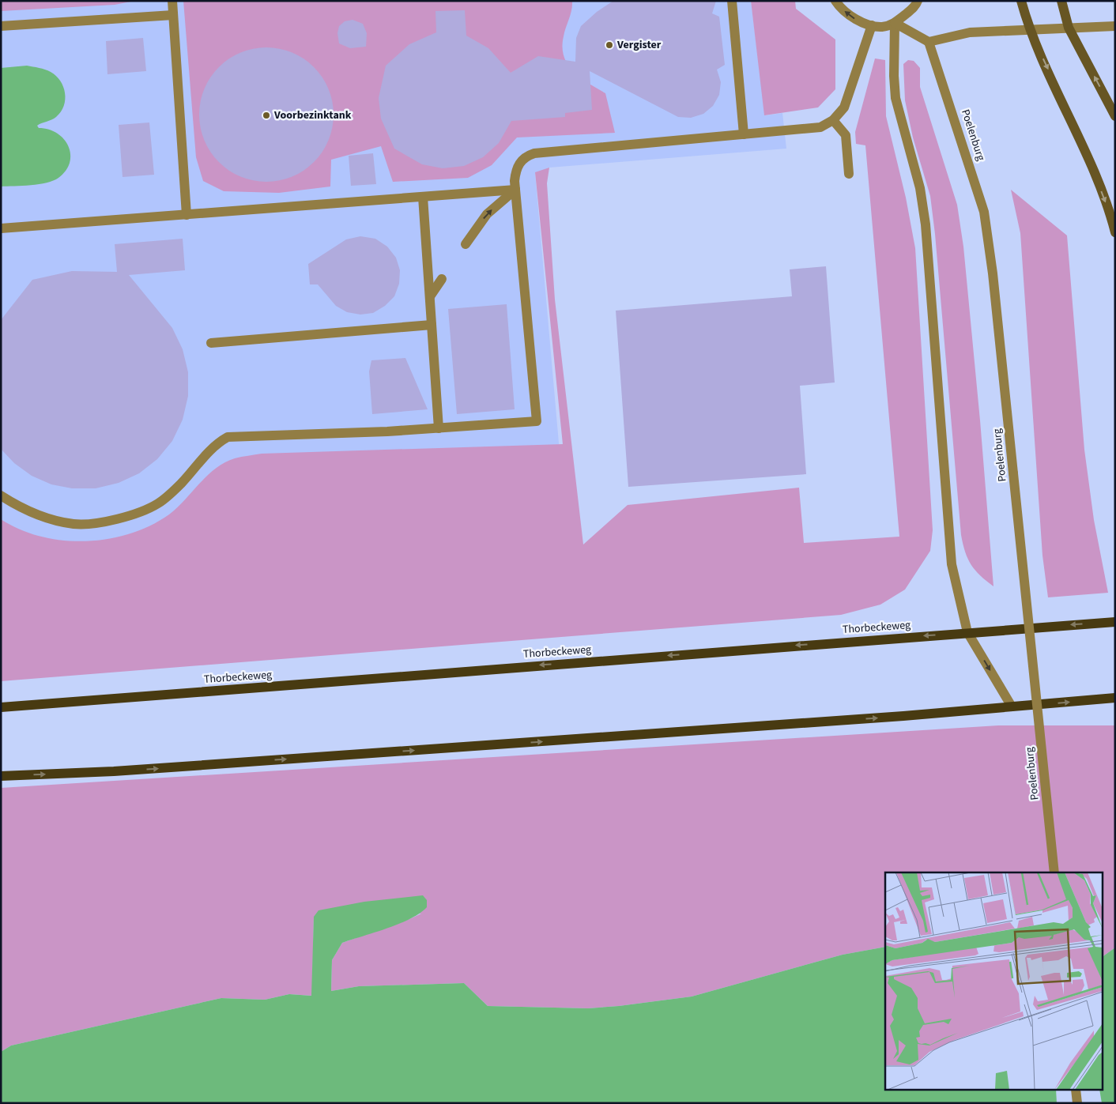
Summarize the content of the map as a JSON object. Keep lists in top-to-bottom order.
{
  "streets": {
    "main road": ["Thorbeckeweg"],
    "lane": ["Poelenburg"]
  },
  "places": ["Vergister", "Voorbezinktank"]
}
